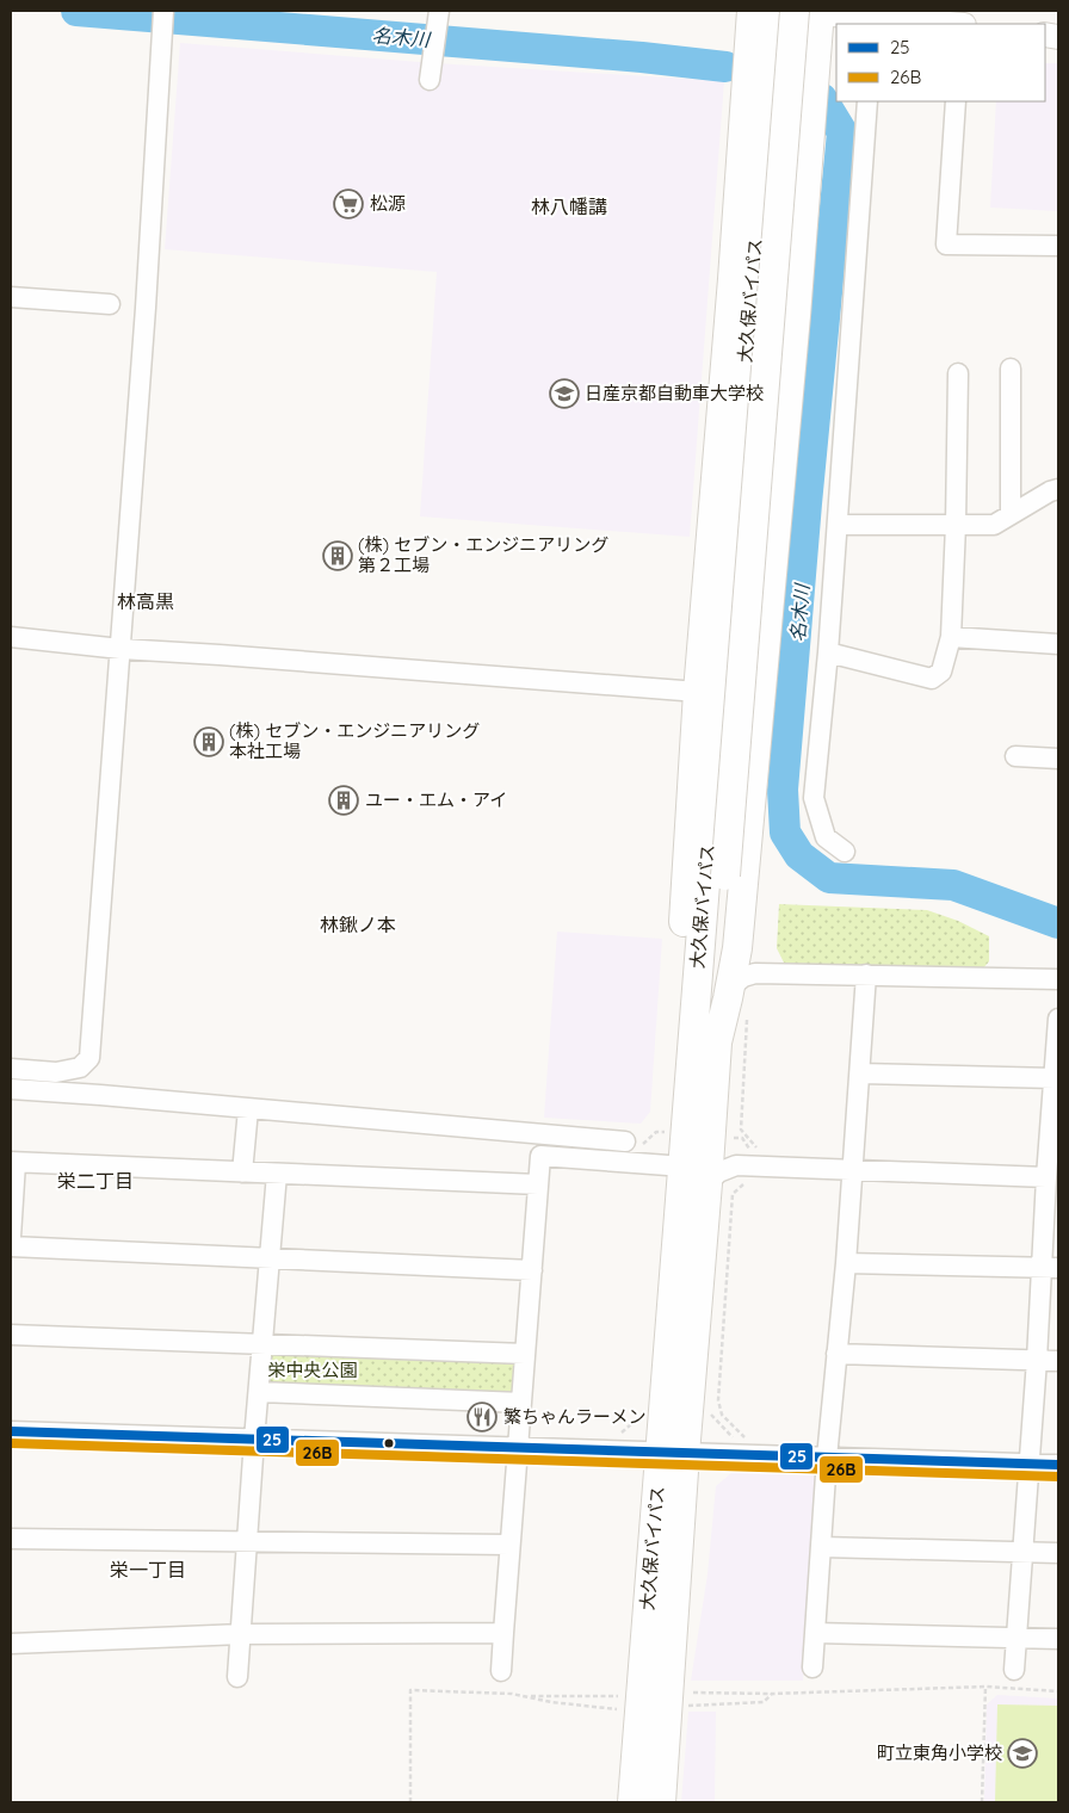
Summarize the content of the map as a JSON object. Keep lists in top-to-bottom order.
{
  "streets": {
    "highway": ["大久保バイパス"]
  },
  "districts": [
    "林八幡講",
    "林高黒",
    "林鍬ノ本",
    "栄二丁目",
    "栄一丁目"
  ],
  "water": ["名木川"],
  "parks": ["栄中央公園"],
  "places": {
    "supermarket": ["松源"],
    "school or university": ["日産京都自動車大学校", "町立東角小学校"],
    "building": ["(株) セブン・エンジニアリング 第２工場", "(株) セブン・エンジニアリング 本社工場", "ユー・エム・アイ"],
    "restaurant": ["繁ちゃんラーメン"]
  },
  "lines": ["transit line 25", "transit line 26B"],
  "legend": ["25", "26B"]
}
